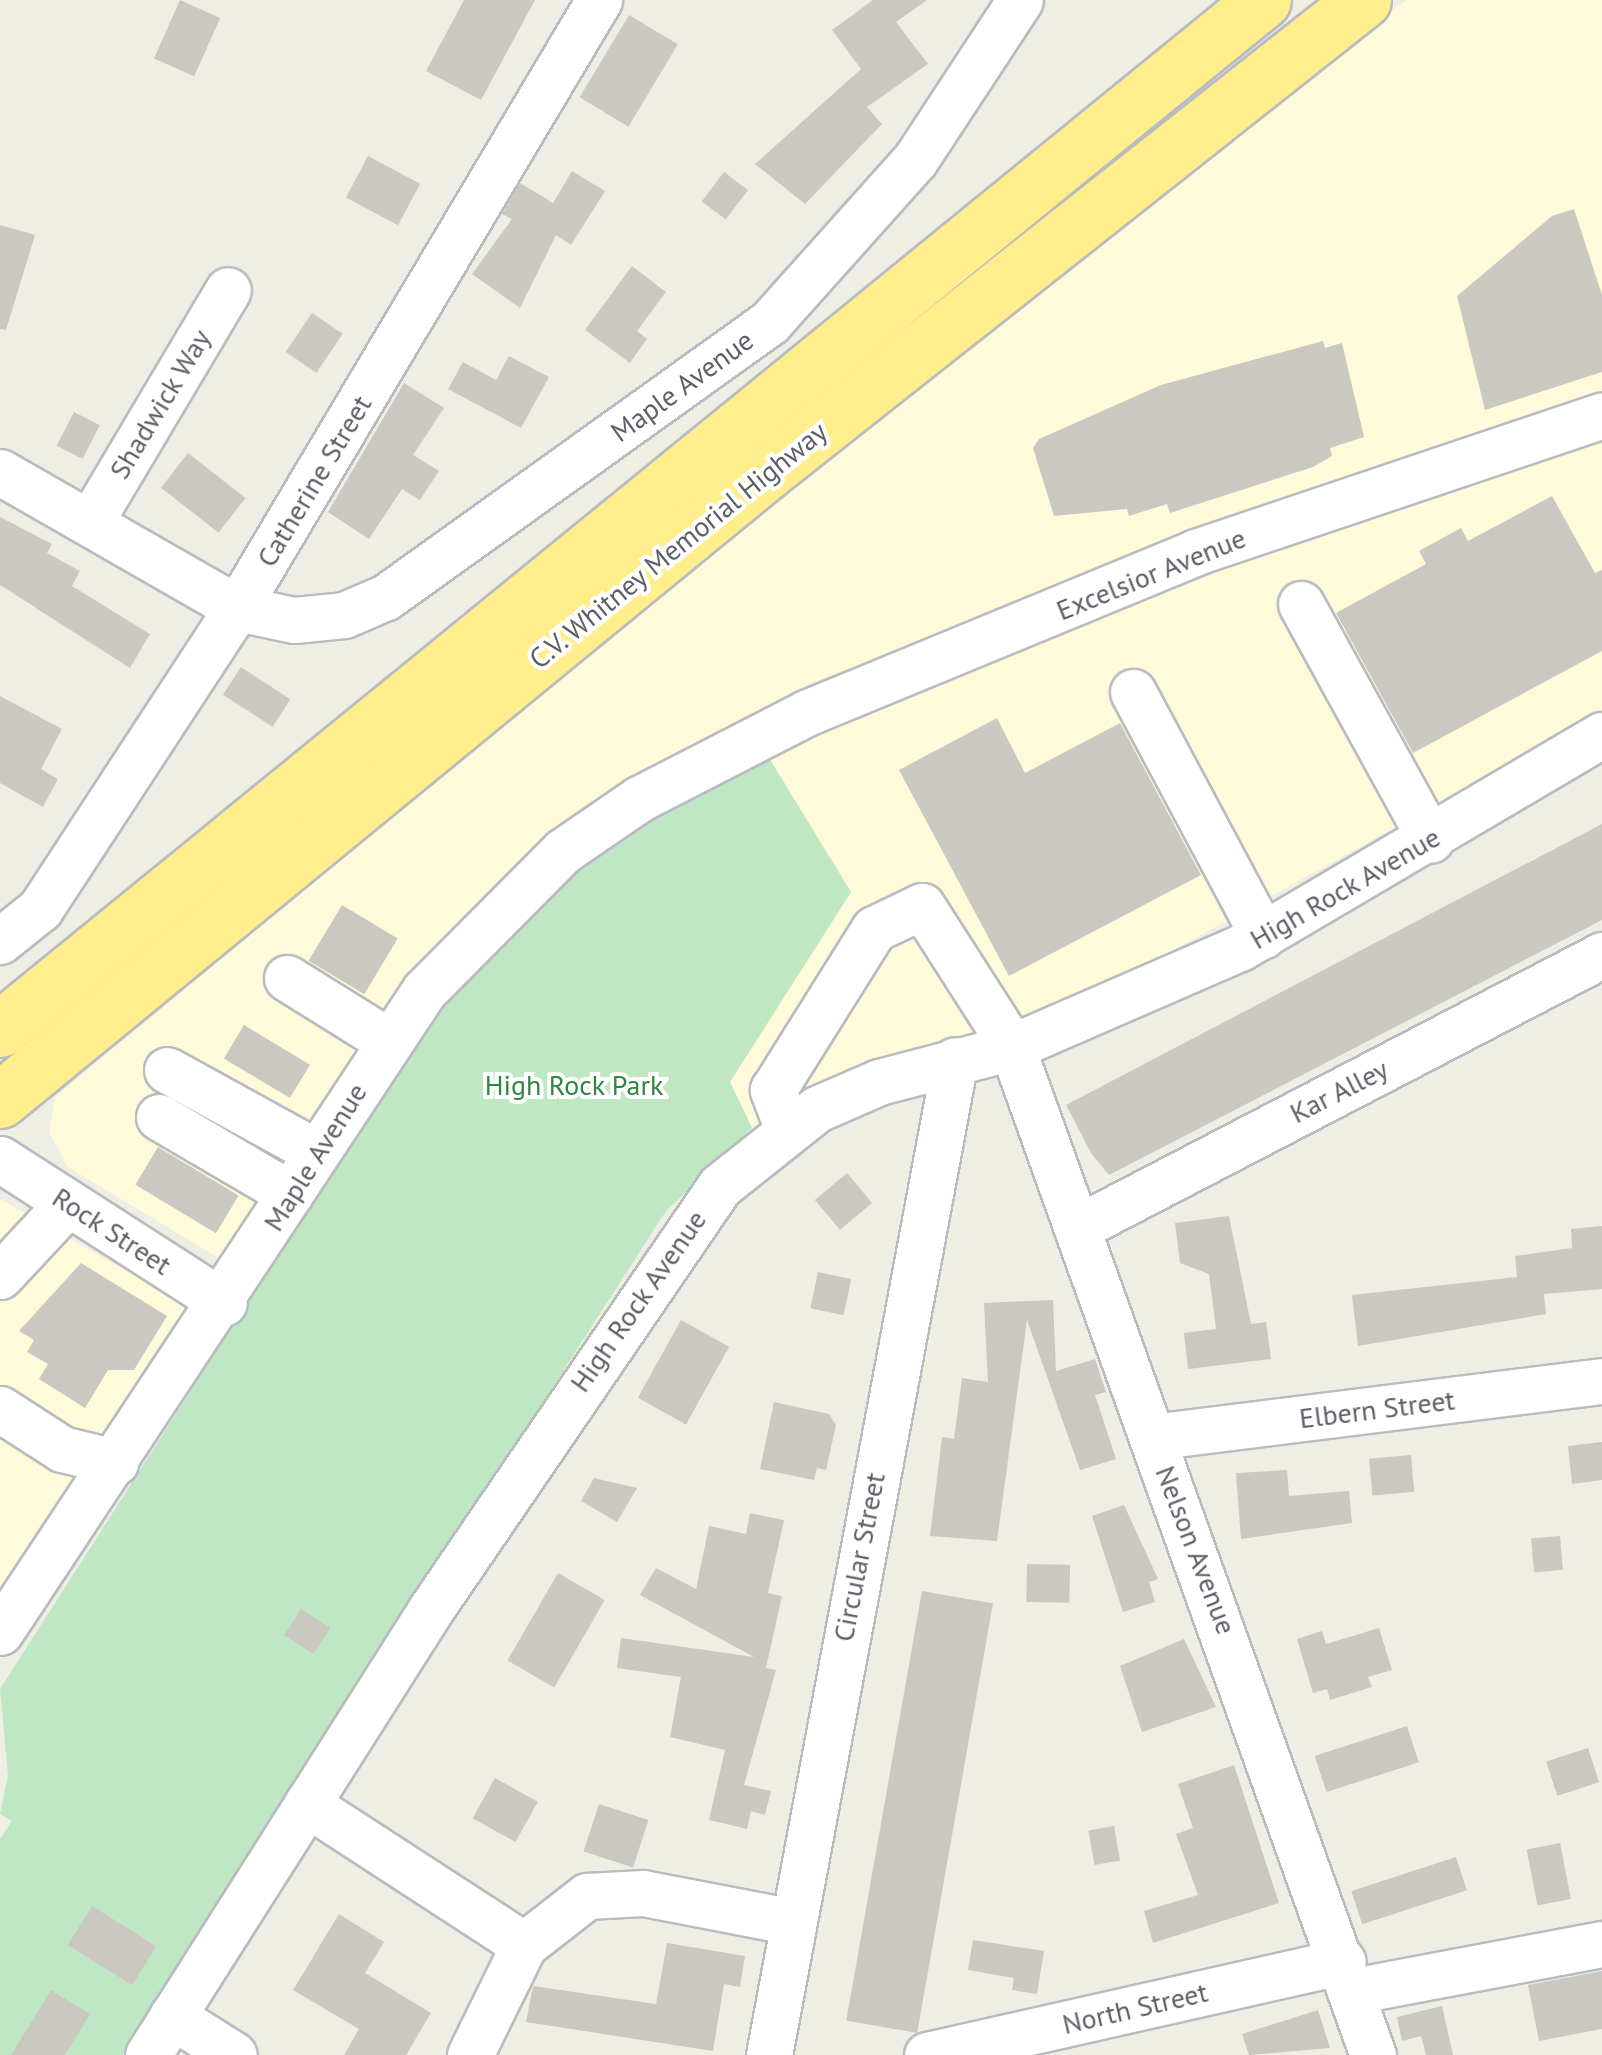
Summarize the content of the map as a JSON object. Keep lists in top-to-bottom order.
{
  "streets": {
    "highway": ["C.V. Whitney Memorial Highway"],
    "street": [
      "Maple Avenue",
      "Shadwick Way",
      "Catherine Street",
      "Excelsior Avenue",
      "High Rock Avenue",
      "Kar Alley",
      "Rock Street",
      "Elbern Street",
      "Nelson Avenue",
      "Circular Street",
      "North Street"
    ]
  },
  "crossings": [
    ["Maple Avenue", "Shadwick Way"],
    ["Maple Avenue", "Catherine Street"],
    ["Maple Avenue", "Excelsior Avenue"],
    ["Maple Avenue", "Rock Street"],
    ["High Rock Avenue", "Nelson Avenue"],
    ["High Rock Avenue", "Circular Street"],
    ["Kar Alley", "Nelson Avenue"],
    ["Elbern Street", "Nelson Avenue"],
    ["Nelson Avenue", "North Street"]
  ],
  "parks": ["High Rock Park"]
}
